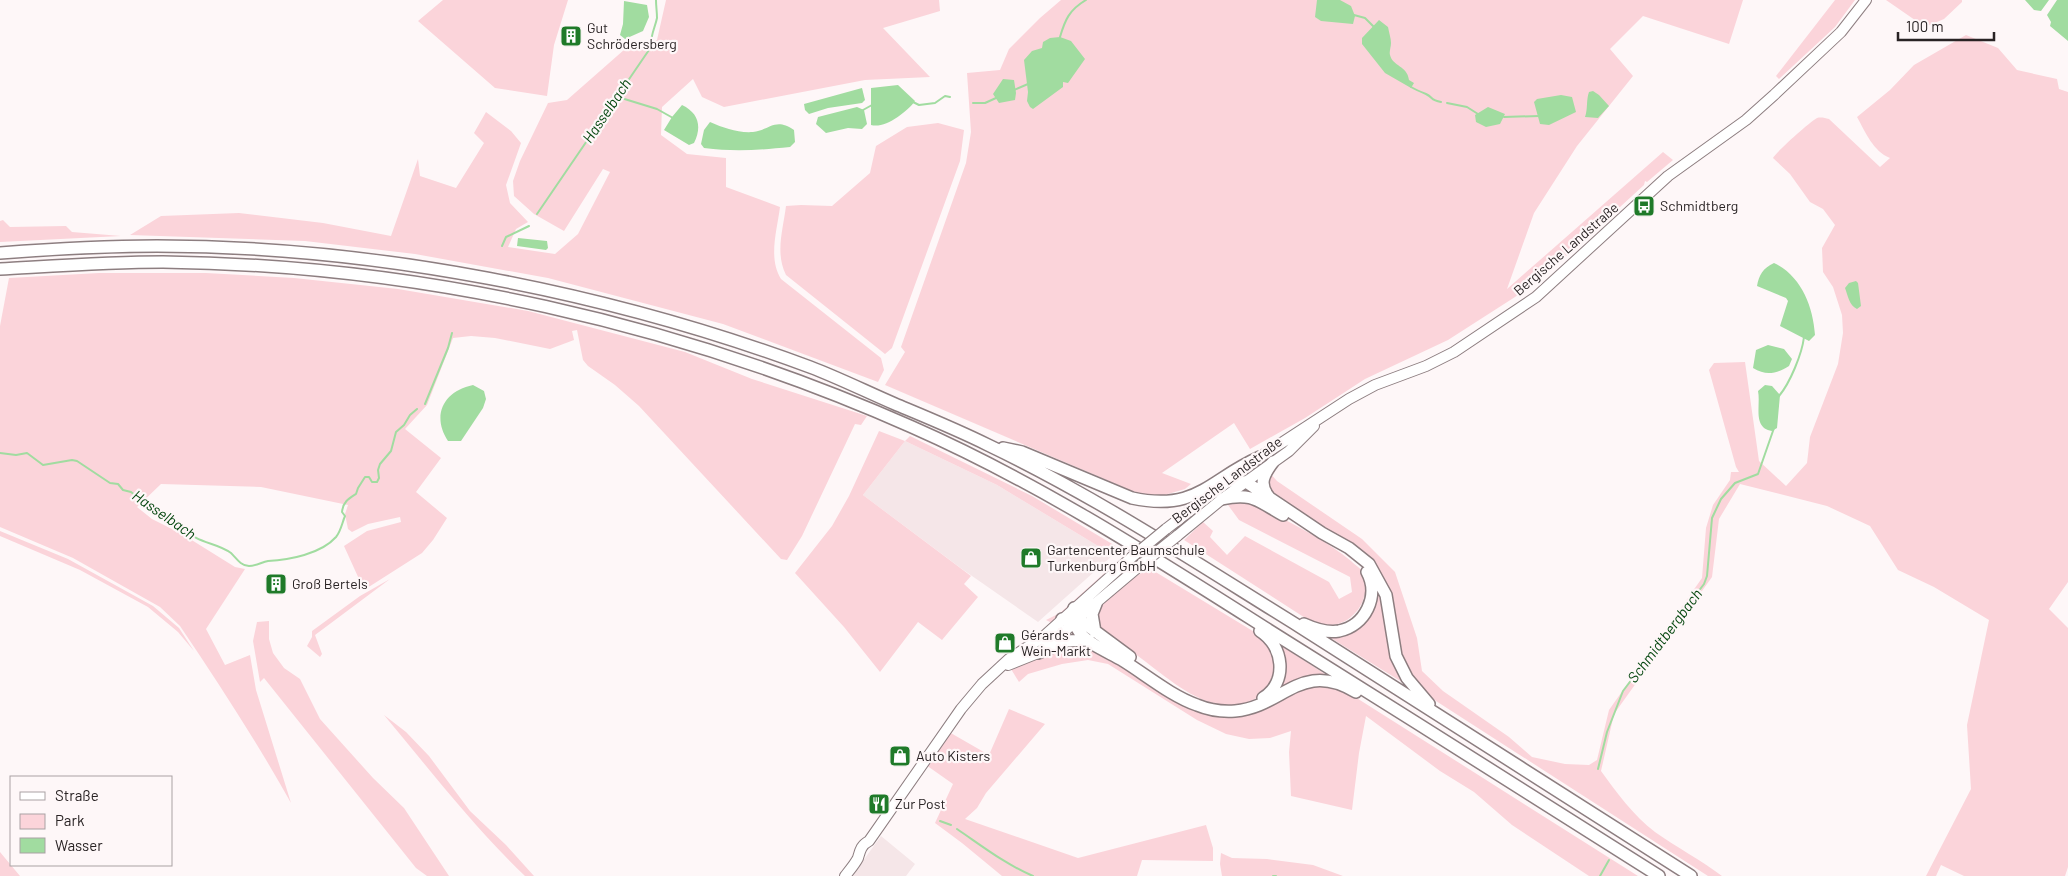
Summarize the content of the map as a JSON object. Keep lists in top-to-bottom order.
{
  "streets": {
    "main road": ["Bergische Landstraße"]
  },
  "water": ["Hasselbach", "Schmidtbergbach"],
  "places": {
    "building": ["Gut Schrödersberg", "Groß Bertels"],
    "bus stop": ["Schmidtberg"],
    "shop": ["Gartencenter Baumschule Turkenburg GmbH", "Gérards Wein-Markt", "Auto Kisters"],
    "restaurant": ["Zur Post"]
  },
  "legend": ["Straße", "Park", "Wasser"],
  "scale_bar": "100 m"
}
